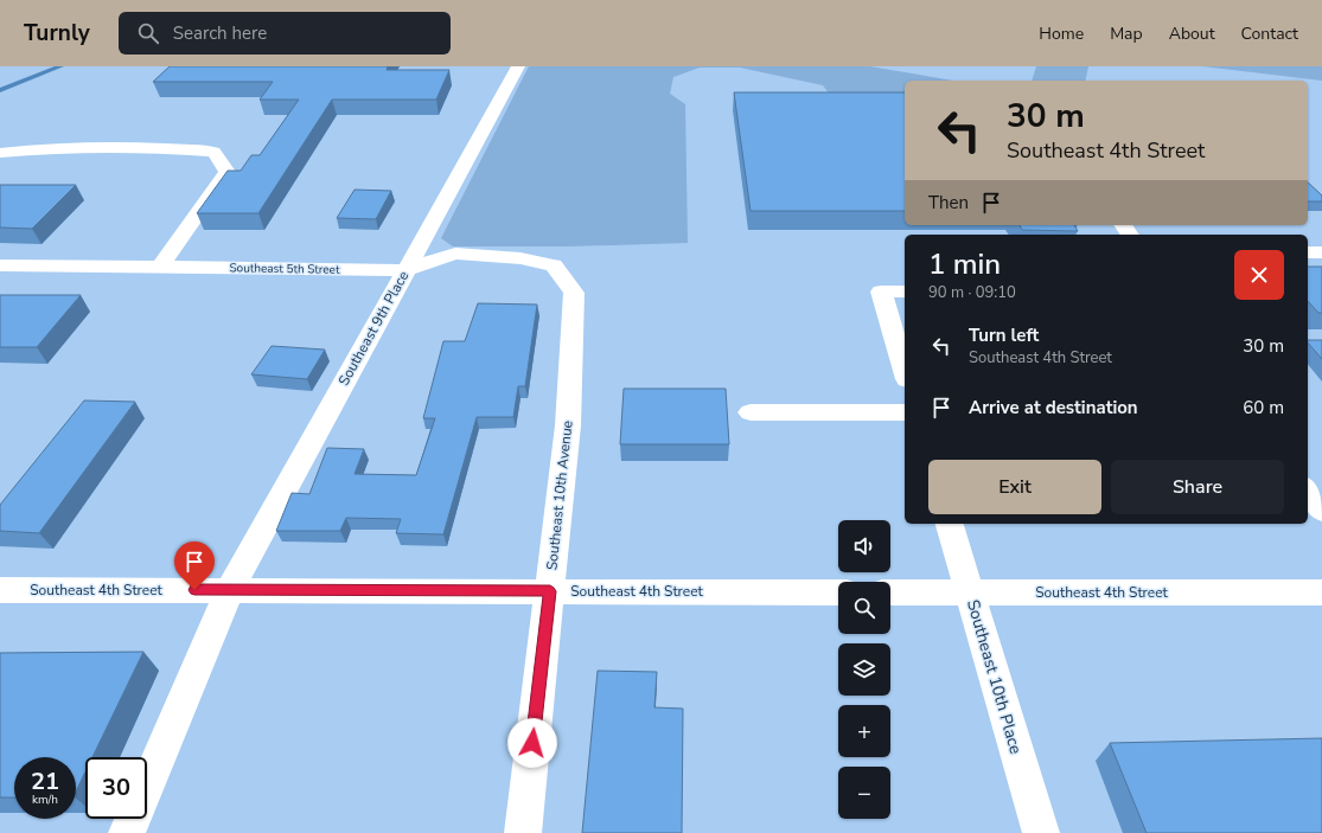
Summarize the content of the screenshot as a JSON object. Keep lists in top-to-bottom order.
{
  "streets": {
    "street": [
      "Southeast 5th Street",
      "Southeast 9th Place",
      "Southeast 10th Avenue",
      "Southeast 4th Street",
      "Southeast 10th Place"
    ]
  },
  "crossings": [
    ["Southeast 5th Street", "Southeast 9th Place"],
    ["Southeast 5th Street", "Southeast 10th Avenue"],
    ["Southeast 9th Place", "Southeast 4th Street"],
    ["Southeast 10th Avenue", "Southeast 4th Street"],
    ["Southeast 4th Street", "Southeast 10th Place"]
  ],
  "page": {
    "header": "Turnly",
    "search": "Search here",
    "nav": [
      "Home",
      "Map",
      "About",
      "Contact"
    ],
    "turn": ["30 m", "Southeast 4th Street"],
    "then": "Then",
    "heading": ["1 min", "90 m · 09:10"],
    "list": [
      {
        "name": "Turn left",
        "note": "Southeast 4th Street",
        "value": "30 m"
      },
      {
        "name": "Arrive at destination",
        "value": "60 m"
      }
    ],
    "buttons": ["Exit", "Share"],
    "map_buttons": ["+", "−"],
    "speed": "21 km/h",
    "limit": "30"
  }
}
